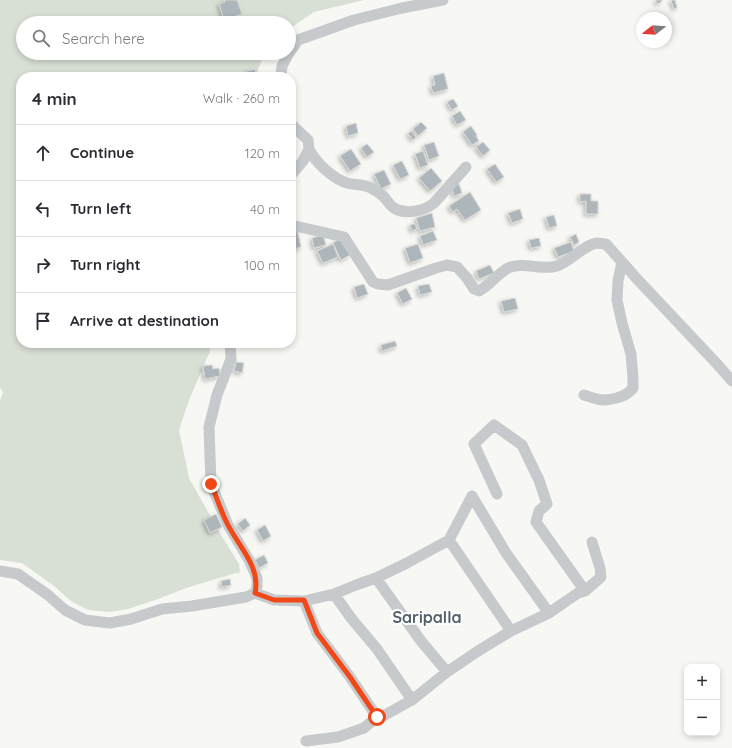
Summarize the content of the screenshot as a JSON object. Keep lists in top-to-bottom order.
{
  "districts": ["Saripalla"],
  "north": "left",
  "page": {
    "search": "Search here",
    "heading": ["4 min", "Walk · 260 m"],
    "list": [
      ["Continue", "120 m"],
      ["Turn left", "40 m"],
      ["Turn right", "100 m"],
      "Arrive at destination"
    ],
    "map_buttons": ["+", "−"]
  }
}
